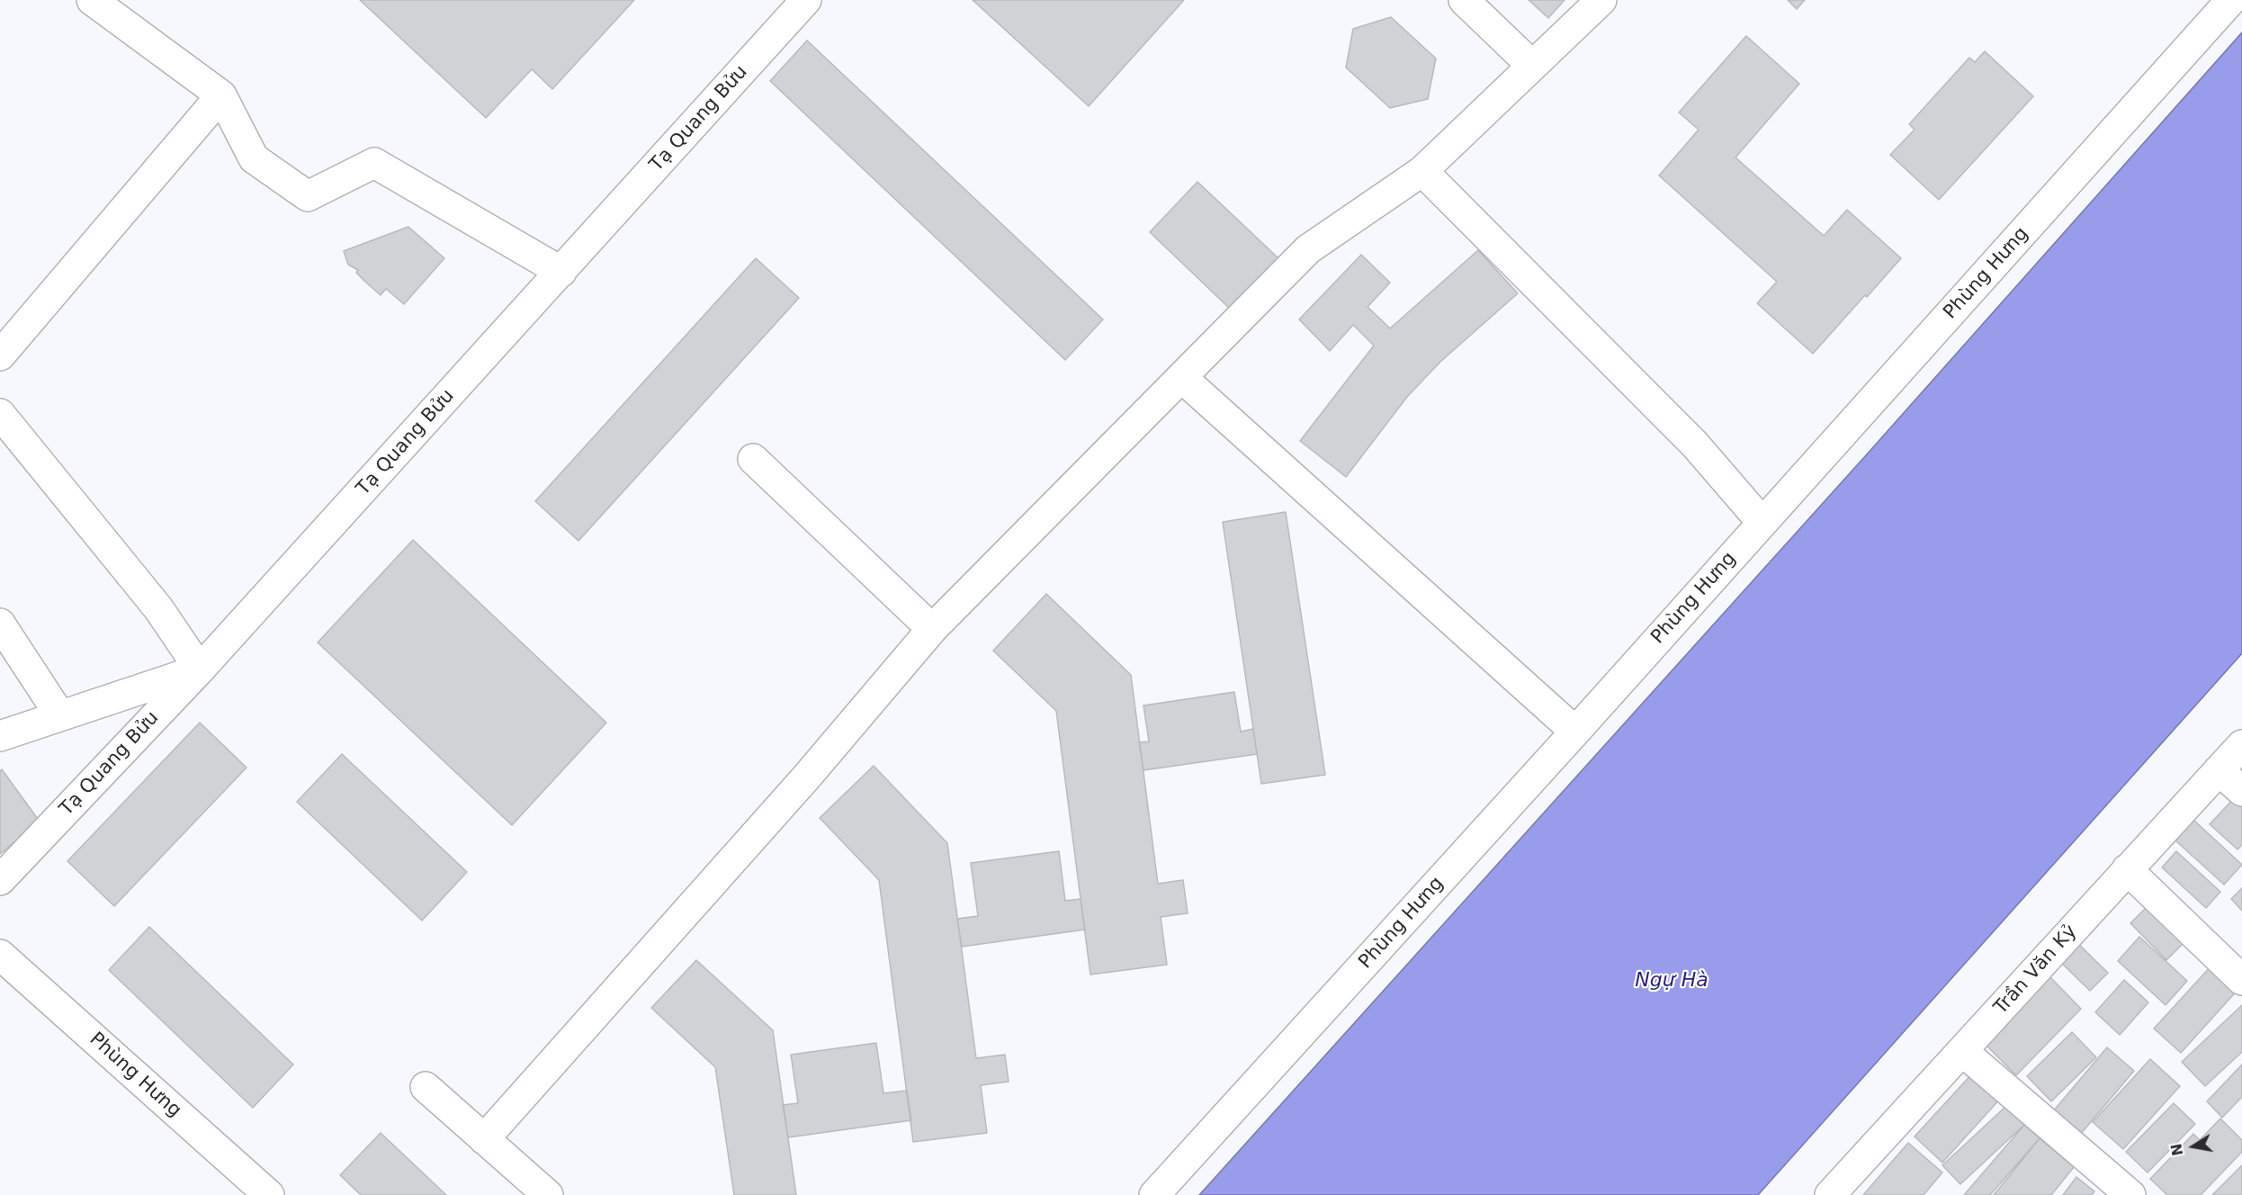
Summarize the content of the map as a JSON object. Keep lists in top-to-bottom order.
{
  "streets": {
    "street": ["Tạ Quang Bửu", "Phùng Hưng", "Trần Văn Kỷ"]
  },
  "water": ["Ngự Hà"],
  "north": "left"
}
